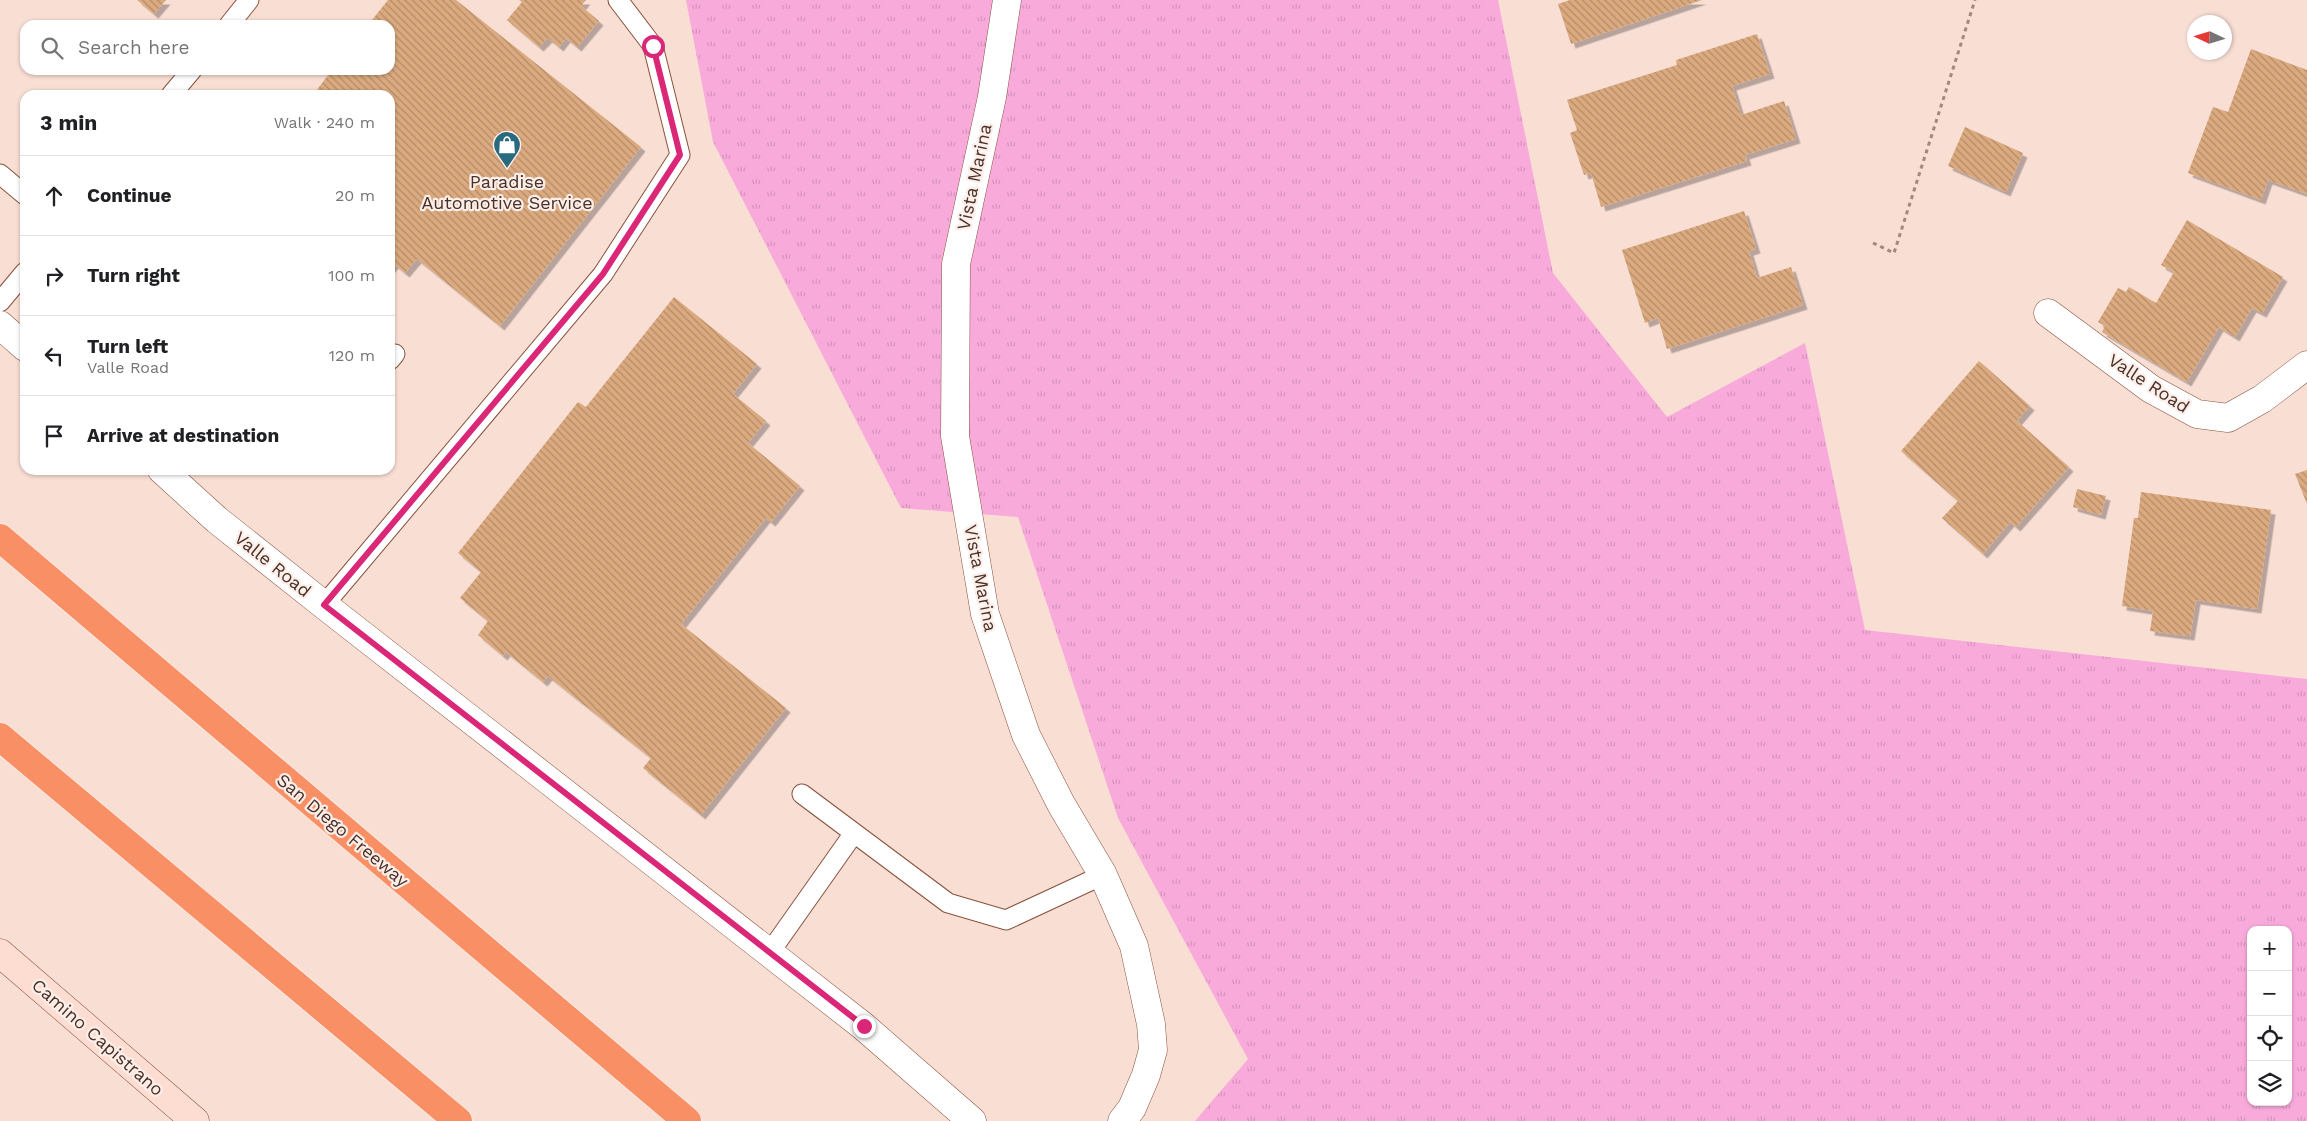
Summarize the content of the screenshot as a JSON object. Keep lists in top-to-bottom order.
{
  "streets": {
    "highway": ["San Diego Freeway"],
    "main road": ["Camino Capistrano"],
    "street": ["Vista Marina", "Valle Road"]
  },
  "places": {
    "shop": ["Paradise Automotive Service"]
  },
  "north": "left",
  "page": {
    "search": "Search here",
    "heading": ["3 min", "Walk · 240 m"],
    "list": [
      ["Continue", "20 m"],
      ["Turn right", "100 m"],
      ["Turn left", "Valle Road", "120 m"],
      "Arrive at destination"
    ],
    "map_buttons": ["+", "−"]
  }
}
